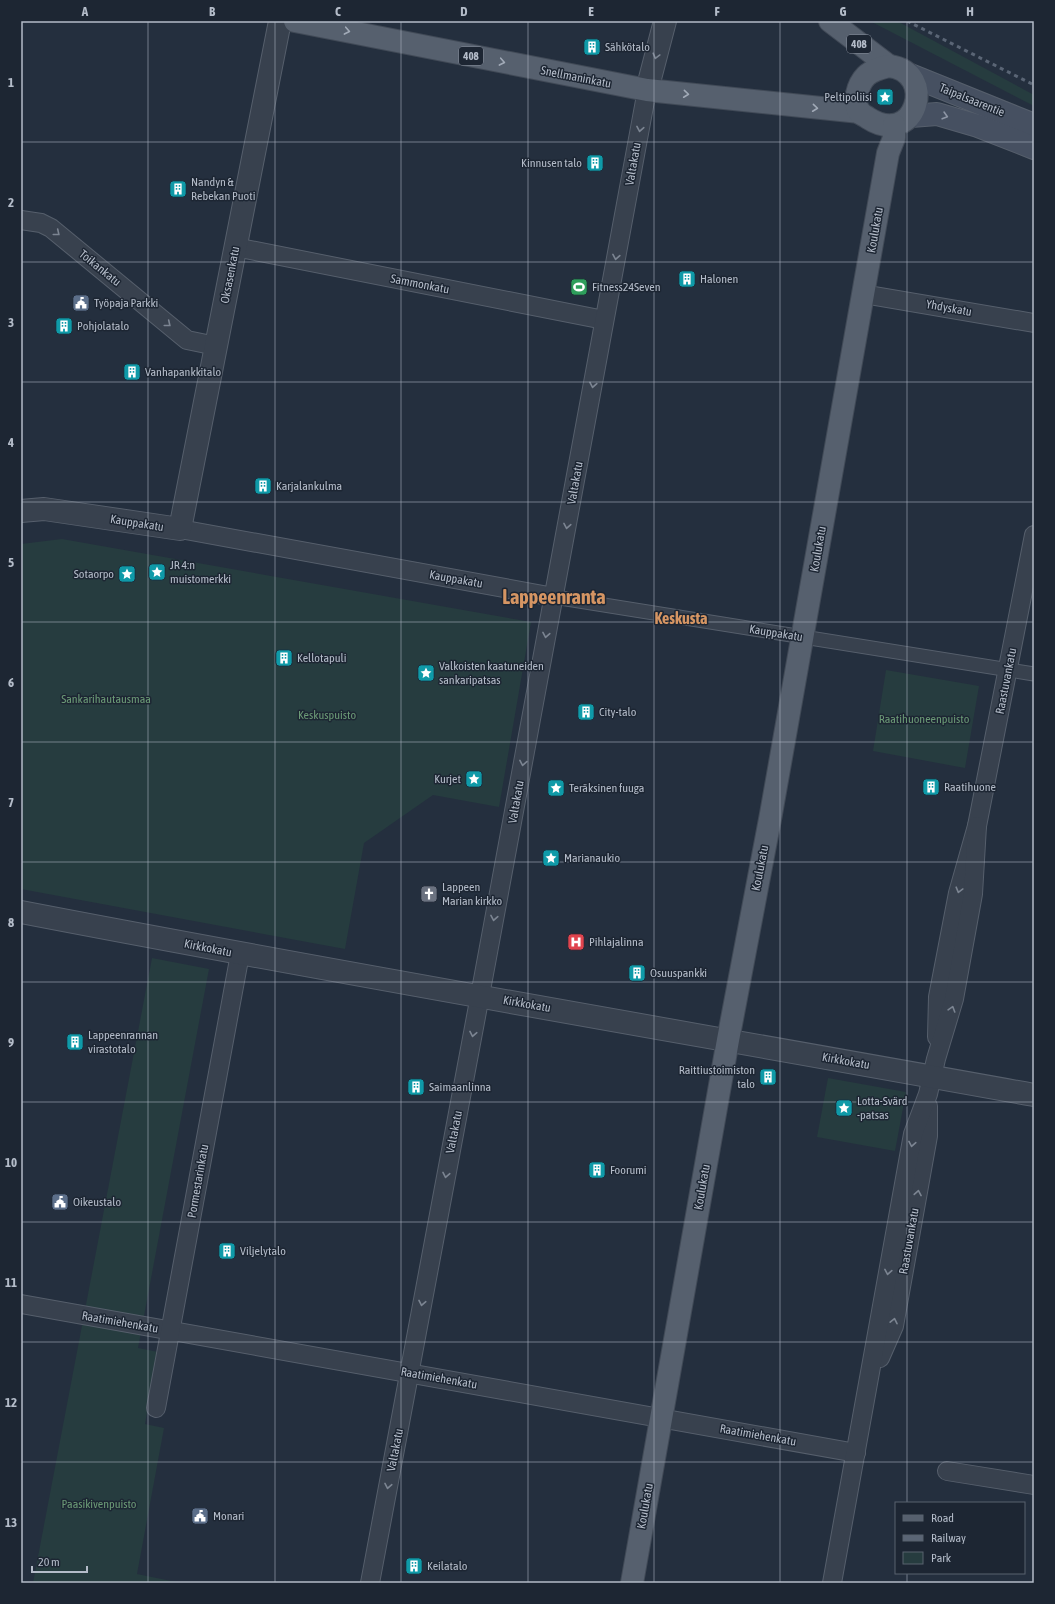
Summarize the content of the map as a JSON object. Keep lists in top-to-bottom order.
{
  "streets": {
    "main road": [
      "408",
      "Snellmaninkatu",
      "Taipalsaarentie",
      "Koulukatu"
    ],
    "street": [
      "Valtakatu",
      "Toikankatu",
      "Oksasenkatu",
      "Sammonkatu",
      "Yhdyskatu",
      "Kauppakatu",
      "Raastuvankatu",
      "Kirkkokatu",
      "Pormestarinkatu",
      "Raatimiehenkatu"
    ]
  },
  "crossings": [
    ["408", "Snellmaninkatu"],
    ["408", "Taipalsaarentie"],
    ["408", "Koulukatu"],
    ["Snellmaninkatu", "Taipalsaarentie"],
    ["Snellmaninkatu", "Valtakatu"],
    ["Snellmaninkatu", "Koulukatu"],
    ["Taipalsaarentie", "Koulukatu"],
    ["Valtakatu", "Sammonkatu"],
    ["Valtakatu", "Kauppakatu"],
    ["Valtakatu", "Kirkkokatu"],
    ["Valtakatu", "Raatimiehenkatu"],
    ["Koulukatu", "Yhdyskatu"],
    ["Koulukatu", "Kauppakatu"],
    ["Koulukatu", "Kirkkokatu"],
    ["Koulukatu", "Raatimiehenkatu"],
    ["Toikankatu", "Oksasenkatu"],
    ["Oksasenkatu", "Sammonkatu"],
    ["Oksasenkatu", "Kauppakatu"],
    ["Kauppakatu", "Raastuvankatu"],
    ["Raastuvankatu", "Kirkkokatu"],
    ["Raastuvankatu", "Raatimiehenkatu"],
    ["Kirkkokatu", "Pormestarinkatu"],
    ["Pormestarinkatu", "Raatimiehenkatu"]
  ],
  "one_way": ["Snellmaninkatu", "Valtakatu", "Toikankatu"],
  "districts": ["Lappeenranta", "Keskusta"],
  "parks": [
    "Sankarihautausmaa",
    "Keskuspuisto",
    "Raatihuoneenpuisto",
    "Paasikivenpuisto"
  ],
  "places": {
    "building": [
      "Sähkötalo",
      "Kinnusen talo",
      "Nandyn & Rebekan Puoti",
      "Halonen",
      "Pohjolatalo",
      "Vanhapankkitalo",
      "Karjalankulma",
      "Kellotapuli",
      "City-talo",
      "Raatihuone",
      "Osuuspankki",
      "Lappeenrannan virastotalo",
      "Raittiustoimiston talo",
      "Saimaanlinna",
      "Foorumi",
      "Viljelytalo",
      "Keilatalo"
    ],
    "place": [
      "Peltipoliisi",
      "JR 4:n muistomerkki",
      "Sotaorpo",
      "Valkoisten kaatuneiden sankaripatsas",
      "Kurjet",
      "Teräksinen fuuga",
      "Marianaukio",
      "Lotta-Svärd -patsas"
    ],
    "sports": ["Fitness24Seven"],
    "public building": ["Työpaja Parkki", "Oikeustalo", "Monari"],
    "church": ["Lappeen Marian kirkko"],
    "hospital": ["Pihlajalinna"]
  },
  "legend": ["Road", "Railway", "Park"],
  "scale_bar": "20 m",
  "grid": {
    "columns": [
      "A",
      "B",
      "C",
      "D",
      "E",
      "F",
      "G",
      "H"
    ],
    "rows": [
      "1",
      "2",
      "3",
      "4",
      "5",
      "6",
      "7",
      "8",
      "9",
      "10",
      "11",
      "12",
      "13"
    ]
  }
}
